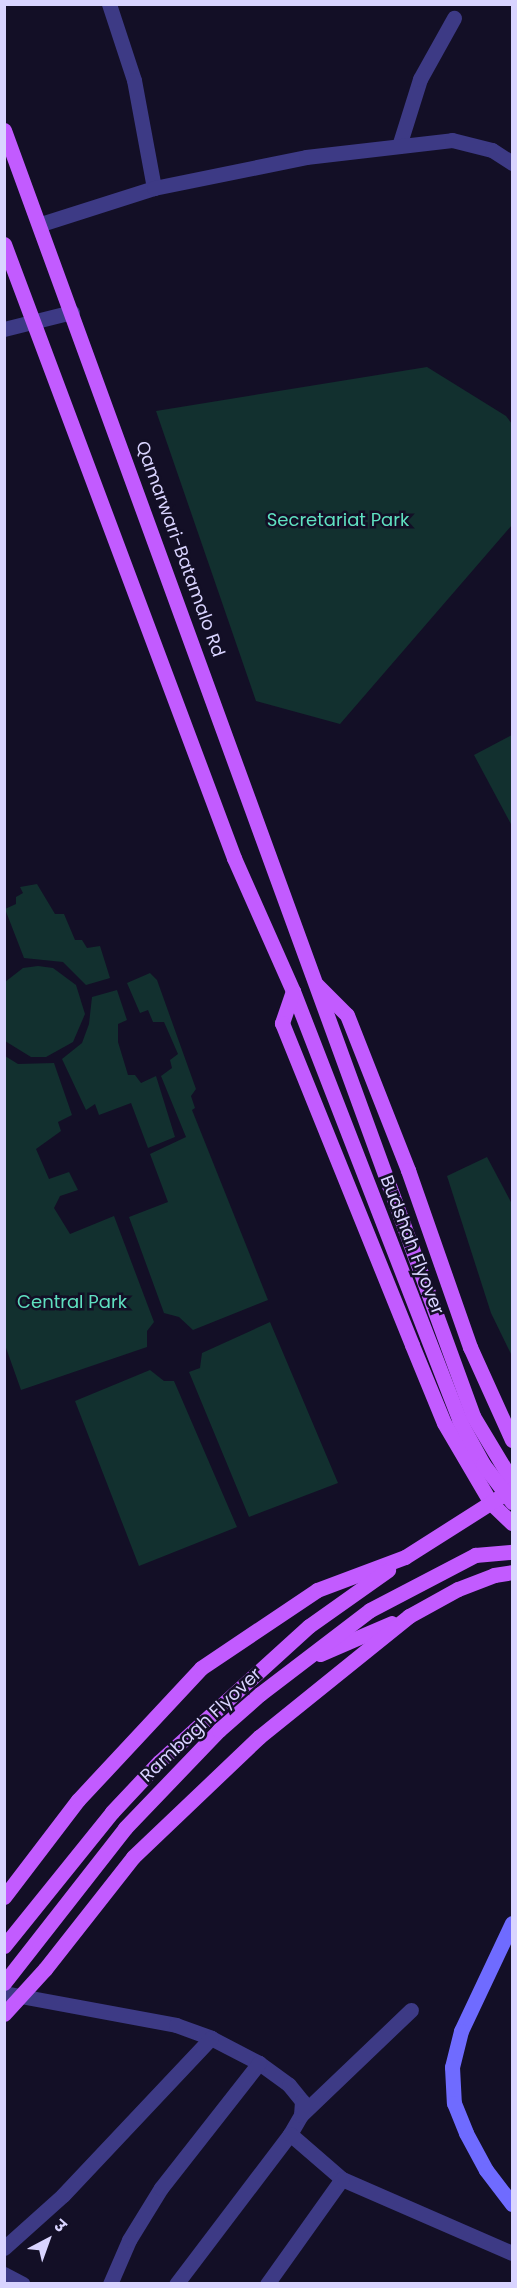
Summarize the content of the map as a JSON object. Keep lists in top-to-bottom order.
{
  "streets": {
    "main road": ["Qamarwari-Batamalo Rd", "Budshah Flyover", "Rambagh Flyover"]
  },
  "crossings": [
    ["Qamarwari-Batamalo Rd", "Budshah Flyover"]
  ],
  "parks": ["Secretariat Park", "Central Park"],
  "north": "top right"
}
